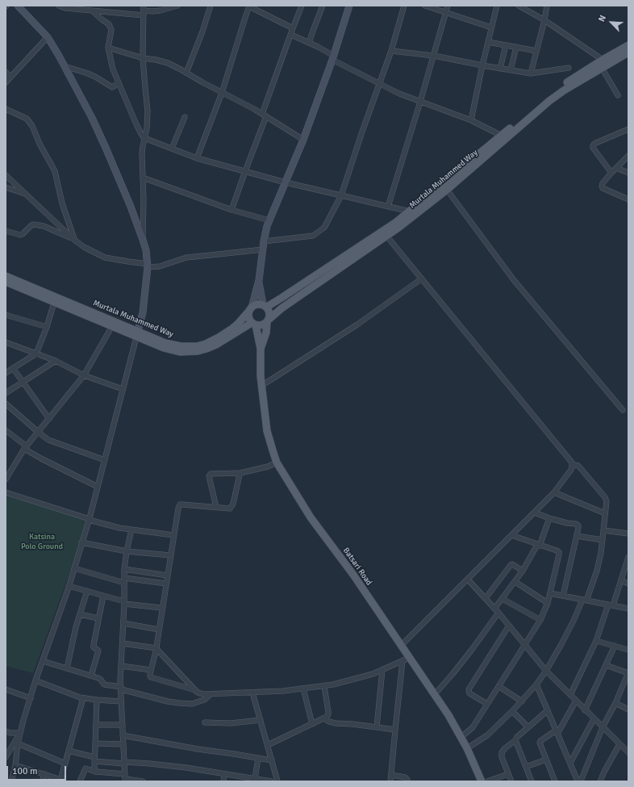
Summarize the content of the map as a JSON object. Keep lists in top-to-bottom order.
{
  "streets": {
    "main road": ["Murtala Muhammed Way", "Batsari Road"]
  },
  "parks": ["Katsina Polo Ground"],
  "scale_bar": "100 m",
  "north": "top left"
}
